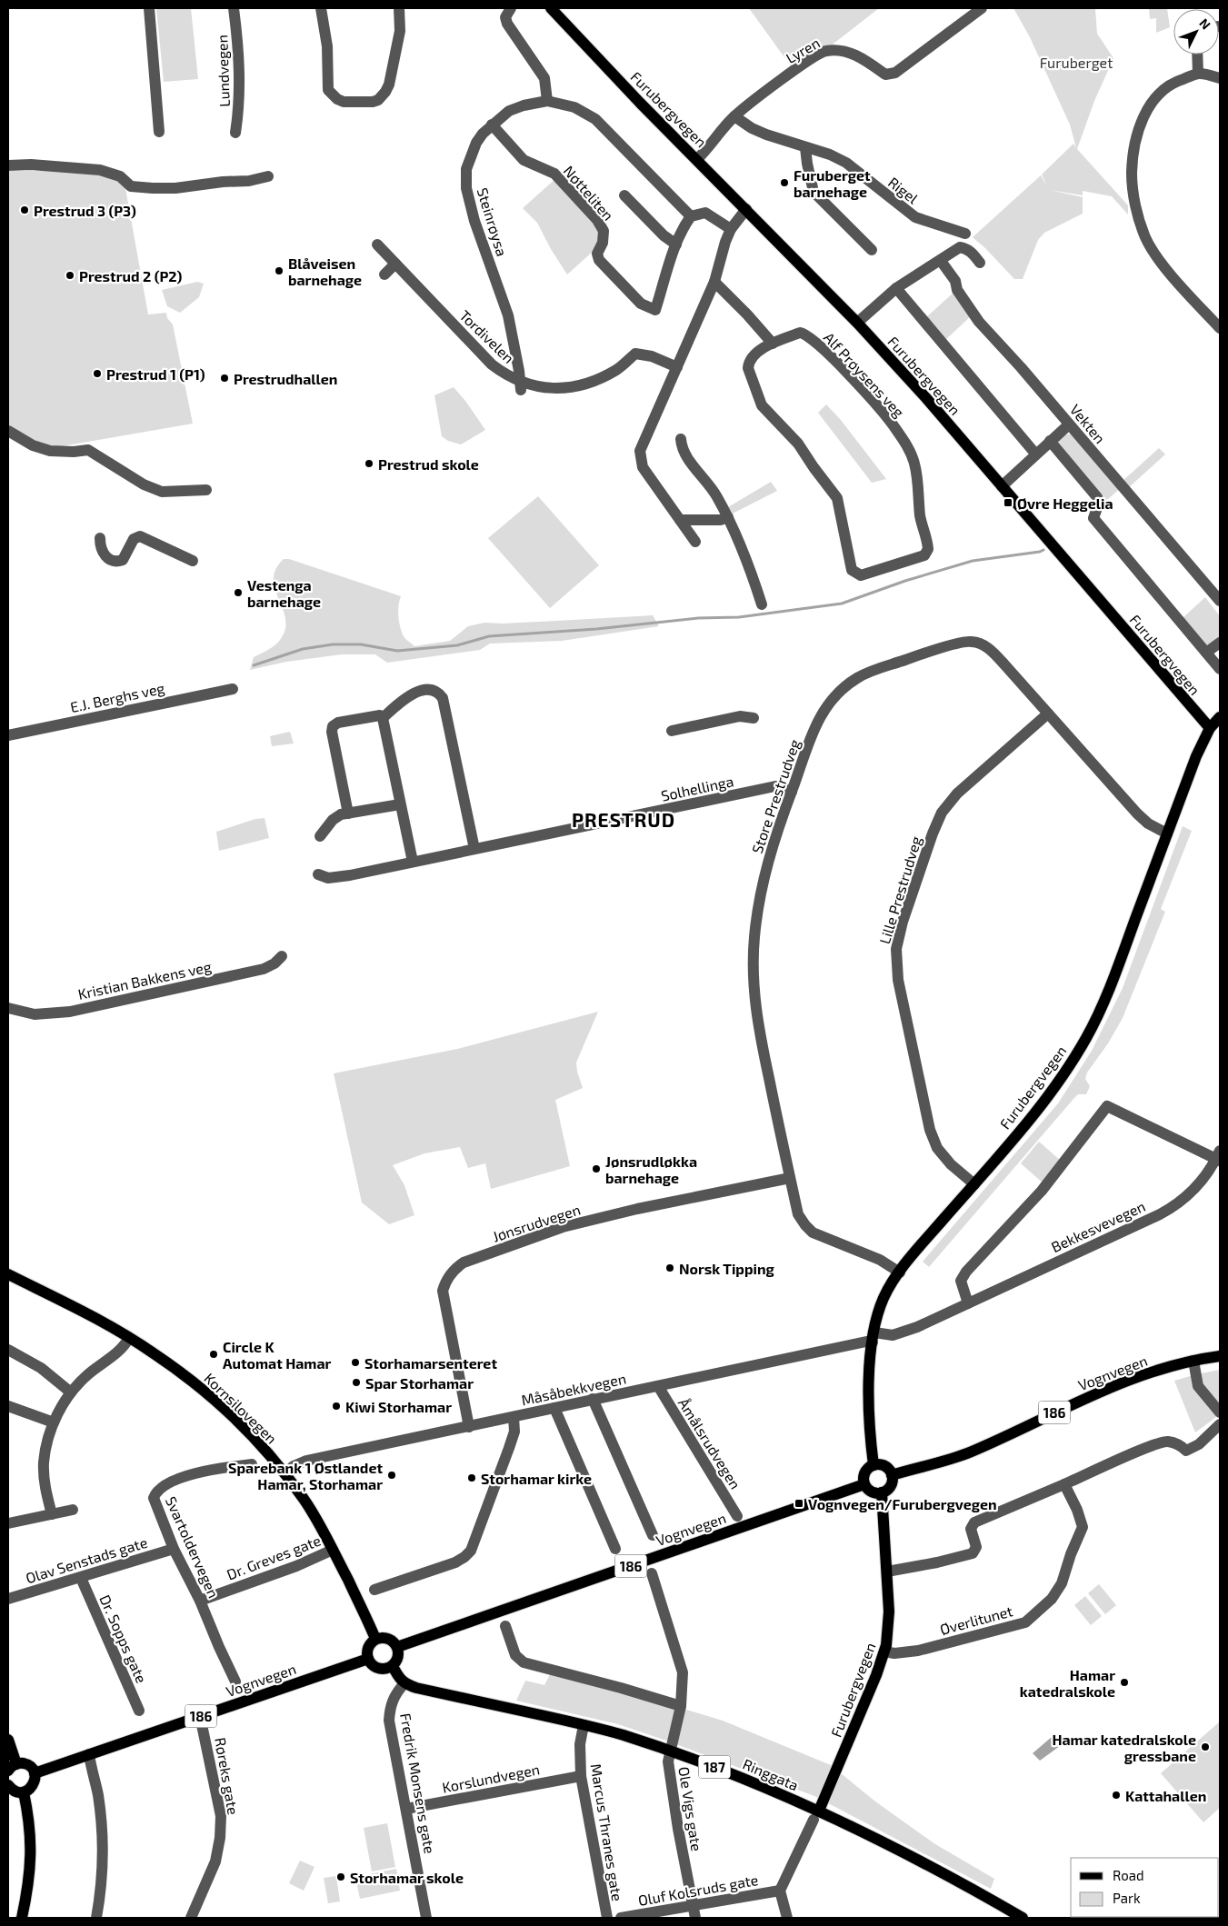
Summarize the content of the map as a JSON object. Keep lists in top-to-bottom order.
{
  "streets": {
    "main road": [
      "Furubergvegen",
      "Vognvegen",
      "Kornsilovegen",
      "186",
      "187",
      "Ringgata"
    ],
    "street": [
      "Lyren",
      "Lundvegen",
      "Rigel",
      "Nøtteliten",
      "Steinrøysa",
      "Tordivelen",
      "Alf Prøysens veg",
      "Vekten",
      "E.J. Berghs veg",
      "Solhellinga",
      "Store Prestrudveg",
      "Lille Prestrudveg",
      "Kristian Bakkens veg",
      "Jønsrudvegen",
      "Bekkesvevegen",
      "Måsåbekkvegen",
      "Åmålsrudvegen",
      "Svartoldervegen",
      "Dr. Greves gate",
      "Olav Senstads gate",
      "Øverlitunet",
      "Dr. Sopps gate",
      "Røreks gate",
      "Korslundvegen",
      "Fredrik Monsens gate",
      "Ole Vigs gate",
      "Marcus Thranes gate",
      "Oluf Kolsruds gate"
    ]
  },
  "crossings": [
    ["Lyren", "Furubergvegen"],
    ["Lyren", "Rigel"],
    ["Furubergvegen", "Store Prestrudveg"],
    ["Furubergvegen", "Lille Prestrudveg"],
    ["Furubergvegen", "Bekkesvevegen"],
    ["Furubergvegen", "Vognvegen"],
    ["Furubergvegen", "Måsåbekkvegen"],
    ["Furubergvegen", "Øverlitunet"],
    ["Furubergvegen", "Ringgata"],
    ["Nøtteliten", "Steinrøysa"],
    ["Steinrøysa", "Tordivelen"],
    ["Solhellinga", "Store Prestrudveg"],
    ["Store Prestrudveg", "Lille Prestrudveg"],
    ["Store Prestrudveg", "Jønsrudvegen"],
    ["Jønsrudvegen", "Måsåbekkvegen"],
    ["Bekkesvevegen", "Måsåbekkvegen"],
    ["Vognvegen", "Kornsilovegen"],
    ["Vognvegen", "Røreks gate"],
    ["Måsåbekkvegen", "Kornsilovegen"],
    ["Måsåbekkvegen", "Åmålsrudvegen"],
    ["Kornsilovegen", "Dr. Greves gate"],
    ["Svartoldervegen", "Dr. Greves gate"],
    ["Svartoldervegen", "Olav Senstads gate"],
    ["Olav Senstads gate", "Dr. Sopps gate"],
    ["Ringgata", "Fredrik Monsens gate"],
    ["Ringgata", "Ole Vigs gate"],
    ["Ringgata", "Marcus Thranes gate"],
    ["Korslundvegen", "Fredrik Monsens gate"],
    ["Korslundvegen", "Marcus Thranes gate"],
    ["Ole Vigs gate", "Oluf Kolsruds gate"]
  ],
  "districts": ["PRESTRUD"],
  "parks": ["Furuberget"],
  "places": {
    "other": [
      "Furuberget barnehage",
      "Prestrud 3 (P3)",
      "Blåveisen barnehage",
      "Prestrud 2 (P2)",
      "Prestrud 1 (P1)",
      "Prestrudhallen",
      "Prestrud skole",
      "Vestenga barnehage",
      "Jønsrudløkka barnehage",
      "Norsk Tipping",
      "Circle K Automat Hamar",
      "Storhamarsenteret",
      "Spar Storhamar",
      "Kiwi Storhamar",
      "Sparebank 1 Østlandet Hamar, Storhamar",
      "Storhamar kirke",
      "Hamar katedralskole",
      "Hamar katedralskole gressbane",
      "Kattahallen",
      "Storhamar skole"
    ],
    "transit": ["Øvre Heggelia", "Vognvegen/Furubergvegen"]
  },
  "legend": ["Road", "Park"],
  "north": "top right"
}
